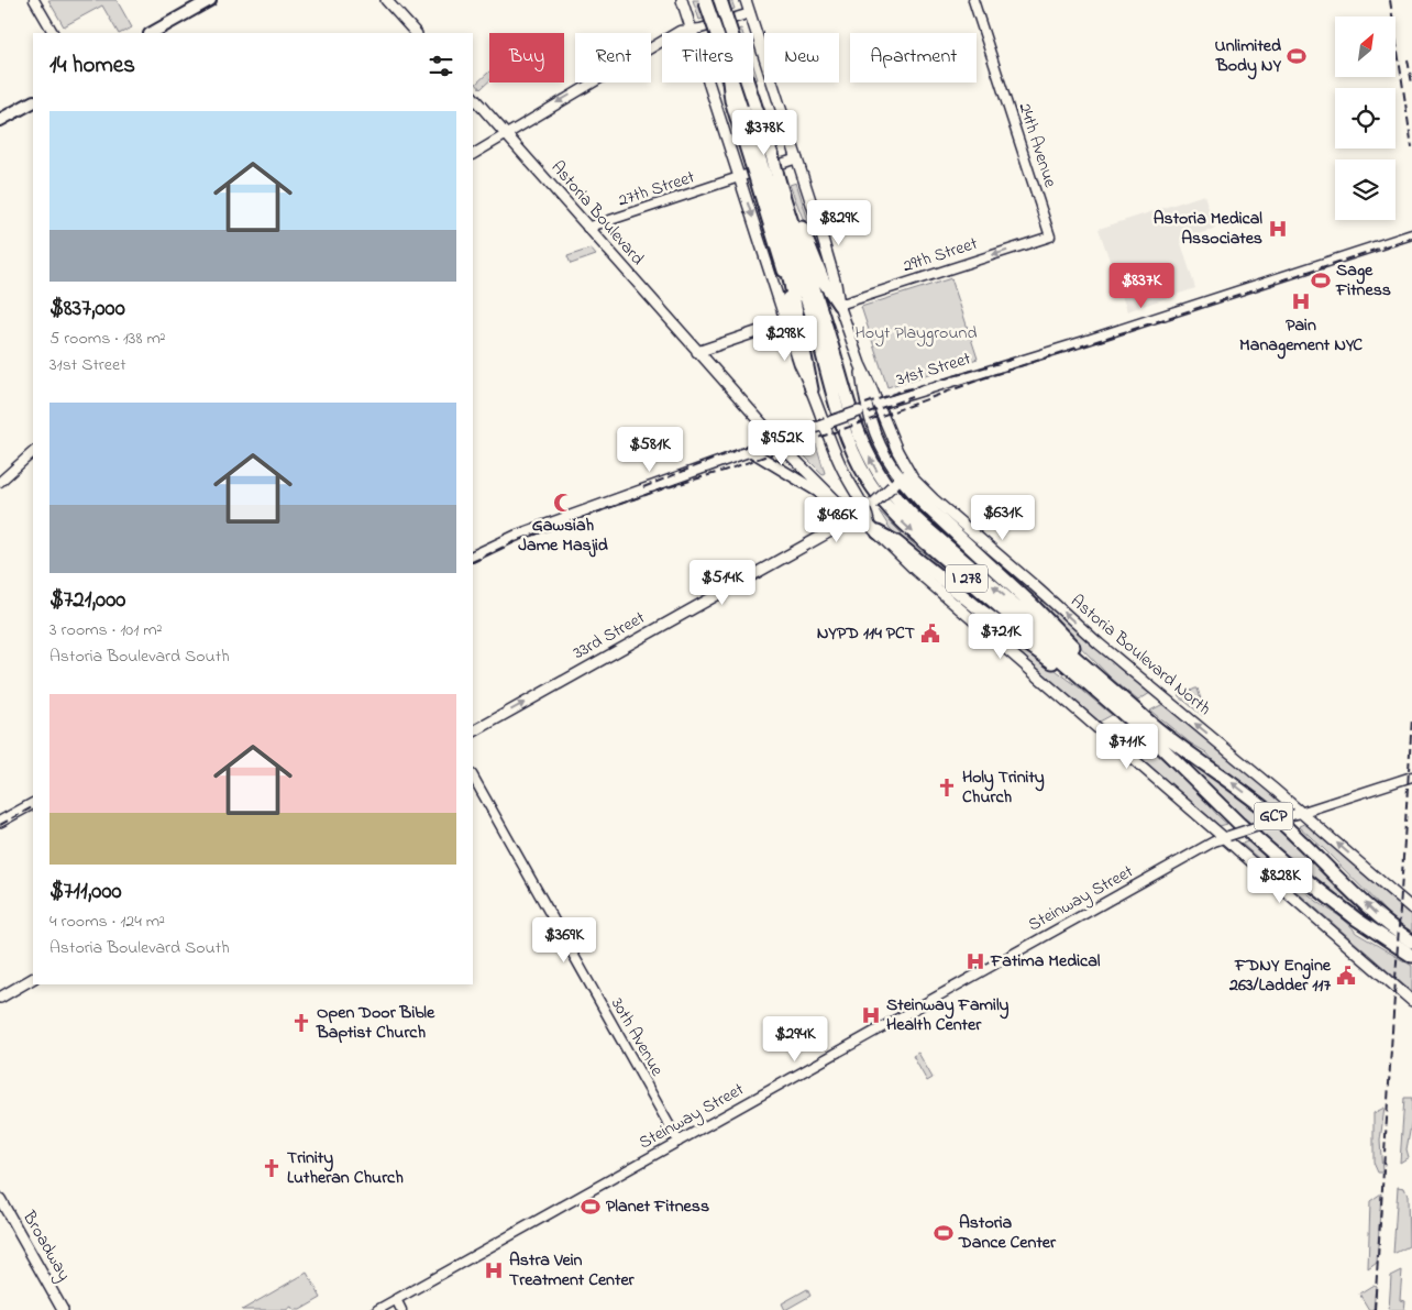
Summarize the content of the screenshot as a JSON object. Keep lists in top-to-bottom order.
{
  "streets": {
    "highway": ["I 278", "GCP"],
    "main road": [
      "Astoria Boulevard",
      "31st Street",
      "33rd Street",
      "Astoria Boulevard North",
      "Broadway"
    ],
    "street": [
      "24th Avenue",
      "27th Street",
      "29th Street",
      "Steinway Street",
      "30th Avenue"
    ]
  },
  "crossings": [
    ["24th Avenue", "29th Street"],
    ["27th Street", "Astoria Boulevard"],
    ["Astoria Boulevard", "31st Street"],
    ["31st Street", "Astoria Boulevard North"],
    ["I 278", "GCP"],
    ["Astoria Boulevard North", "Steinway Street"],
    ["Steinway Street", "30th Avenue"]
  ],
  "one_way": ["29th Street", "33rd Street"],
  "parks": ["Hoyt Playground"],
  "places": {
    "sports": [
      "Unlimited Body NY",
      "Sage Fitness",
      "Planet Fitness",
      "Astoria Dance Center"
    ],
    "hospital": [
      "Astoria Medical Associates",
      "Pain Management NYC",
      "Fatima Medical",
      "Steinway Family Health Center",
      "Astra Vein Treatment Center"
    ],
    "mosque": ["Gawsiah Jame Masjid"],
    "public building": ["NYPD 114 PCT", "FDNY Engine 263/Ladder 117"],
    "church": ["Holy Trinity Church", "Open Door Bible Baptist Church", "Trinity Lutheran Church"]
  },
  "north": "top right",
  "page": {
    "chip": [
      "Buy",
      "Rent",
      "Filters",
      "New",
      "Apartment"
    ],
    "heading": "14 homes",
    "list": [
      {
        "name": "$837,000",
        "note": "5 rooms · 138 m² · 31st Street"
      },
      {
        "name": "$721,000",
        "note": "3 rooms · 101 m² · Astoria Boulevard South"
      },
      {
        "name": "$711,000",
        "note": "4 rooms · 124 m² · Astoria Boulevard South"
      }
    ],
    "price": [
      "$378K",
      "$829K",
      "$837K",
      "$298K",
      "$952K",
      "$581K",
      "$631K",
      "$486K",
      "$514K",
      "$721K",
      "$711K",
      "$828K",
      "$369K",
      "$294K"
    ]
  }
}
